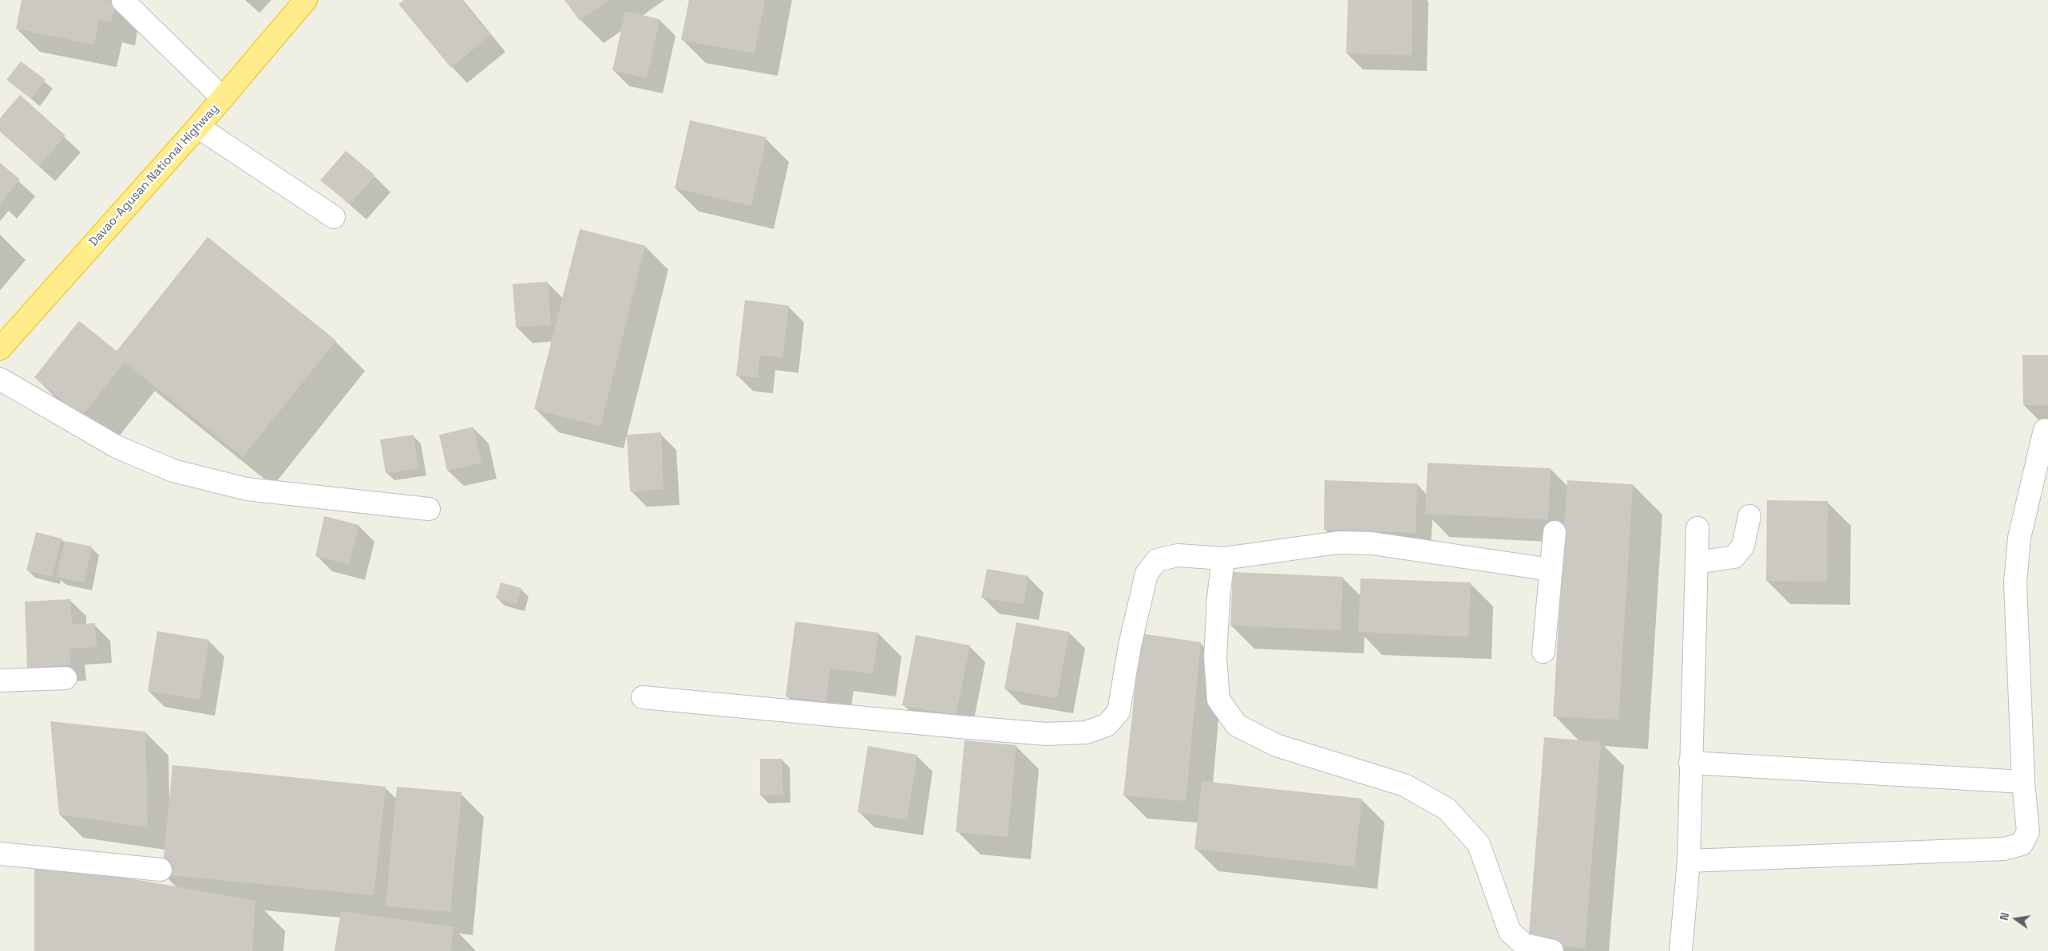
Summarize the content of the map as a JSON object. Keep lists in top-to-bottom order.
{
  "streets": {
    "highway": ["Davao-Agusan National Highway"]
  },
  "north": "left"
}
